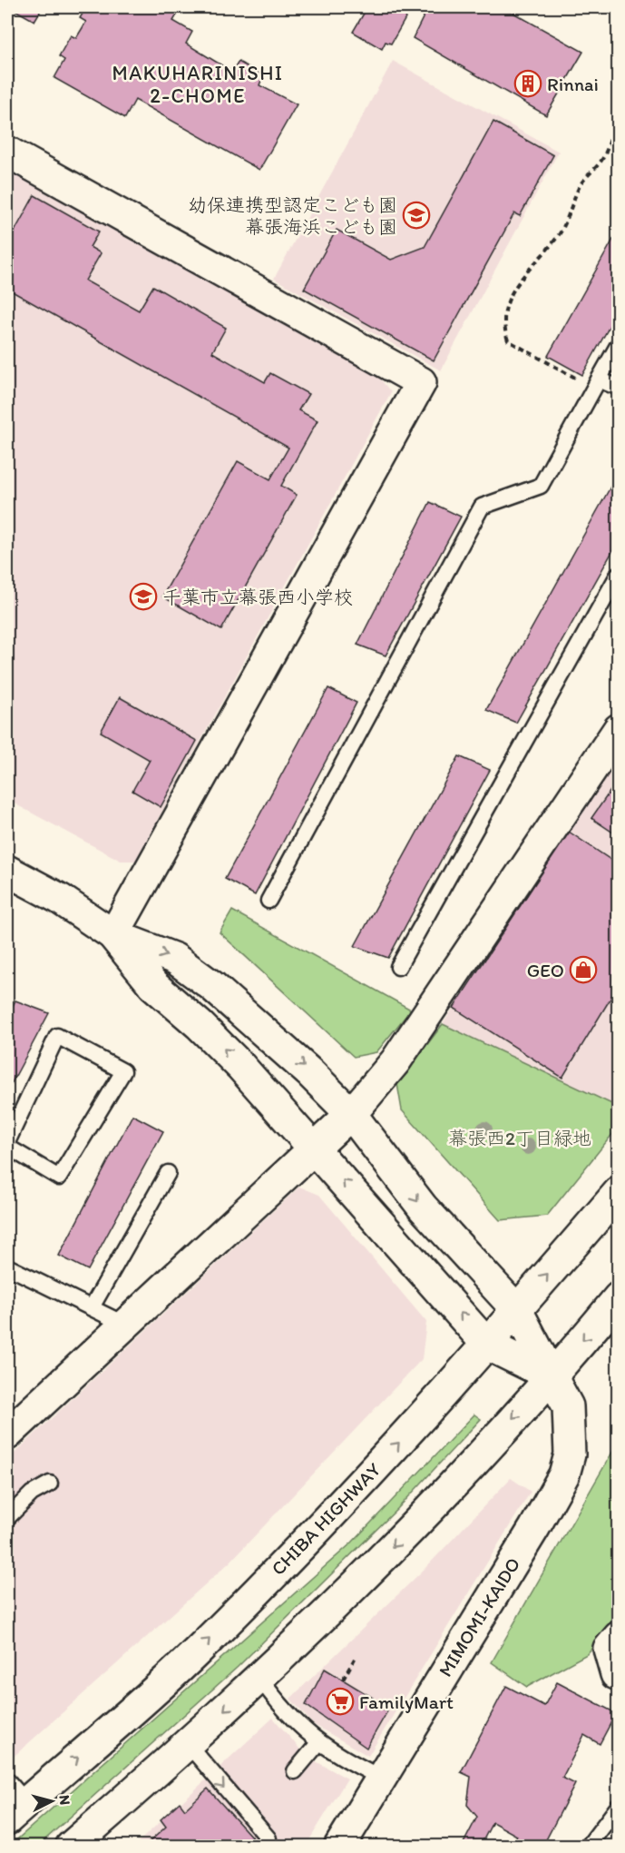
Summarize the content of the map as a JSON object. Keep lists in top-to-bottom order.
{
  "streets": {
    "main road": ["CHIBA HIGHWAY", "MIMOMI-KAIDO"]
  },
  "crossings": [
    ["CHIBA HIGHWAY", "MIMOMI-KAIDO"]
  ],
  "districts": ["MAKUHARINISHI 2-CHOME"],
  "parks": ["幕張西2丁目緑地"],
  "places": {
    "building": ["Rinnai"],
    "school or university": ["幼保連携型認定こども園 幕張海浜こども園", "千葉市立幕張西小学校"],
    "shop": ["GEO"],
    "supermarket": ["FamilyMart"]
  },
  "north": "right"
}
